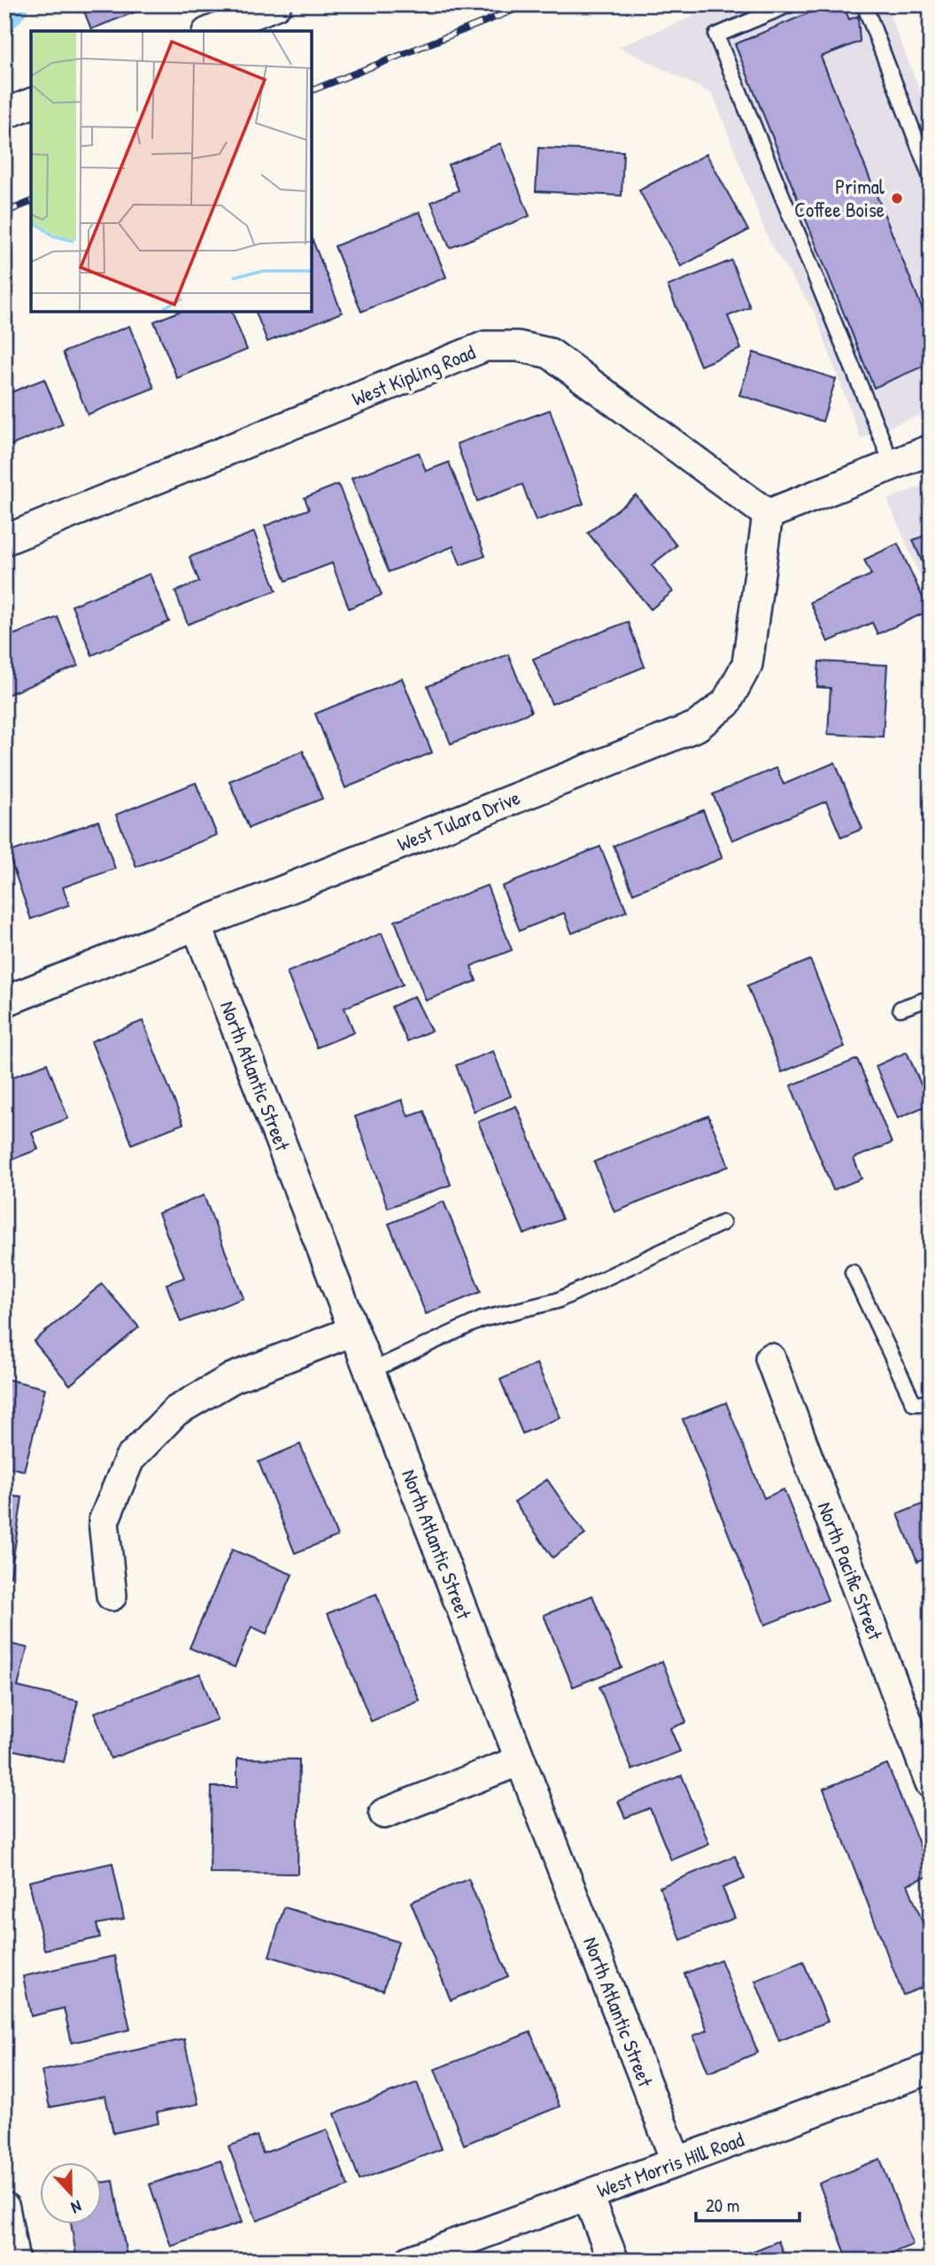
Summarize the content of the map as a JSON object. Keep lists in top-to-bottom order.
{
  "streets": {
    "street": [
      "West Kipling Road",
      "West Tulara Drive",
      "North Atlantic Street",
      "North Pacific Street",
      "West Morris Hill Road"
    ]
  },
  "crossings": [
    ["West Kipling Road", "West Tulara Drive"],
    ["West Tulara Drive", "North Atlantic Street"],
    ["North Atlantic Street", "West Morris Hill Road"]
  ],
  "places": ["Primal Coffee Boise"],
  "scale_bar": "20 m",
  "north": "bottom"
}
